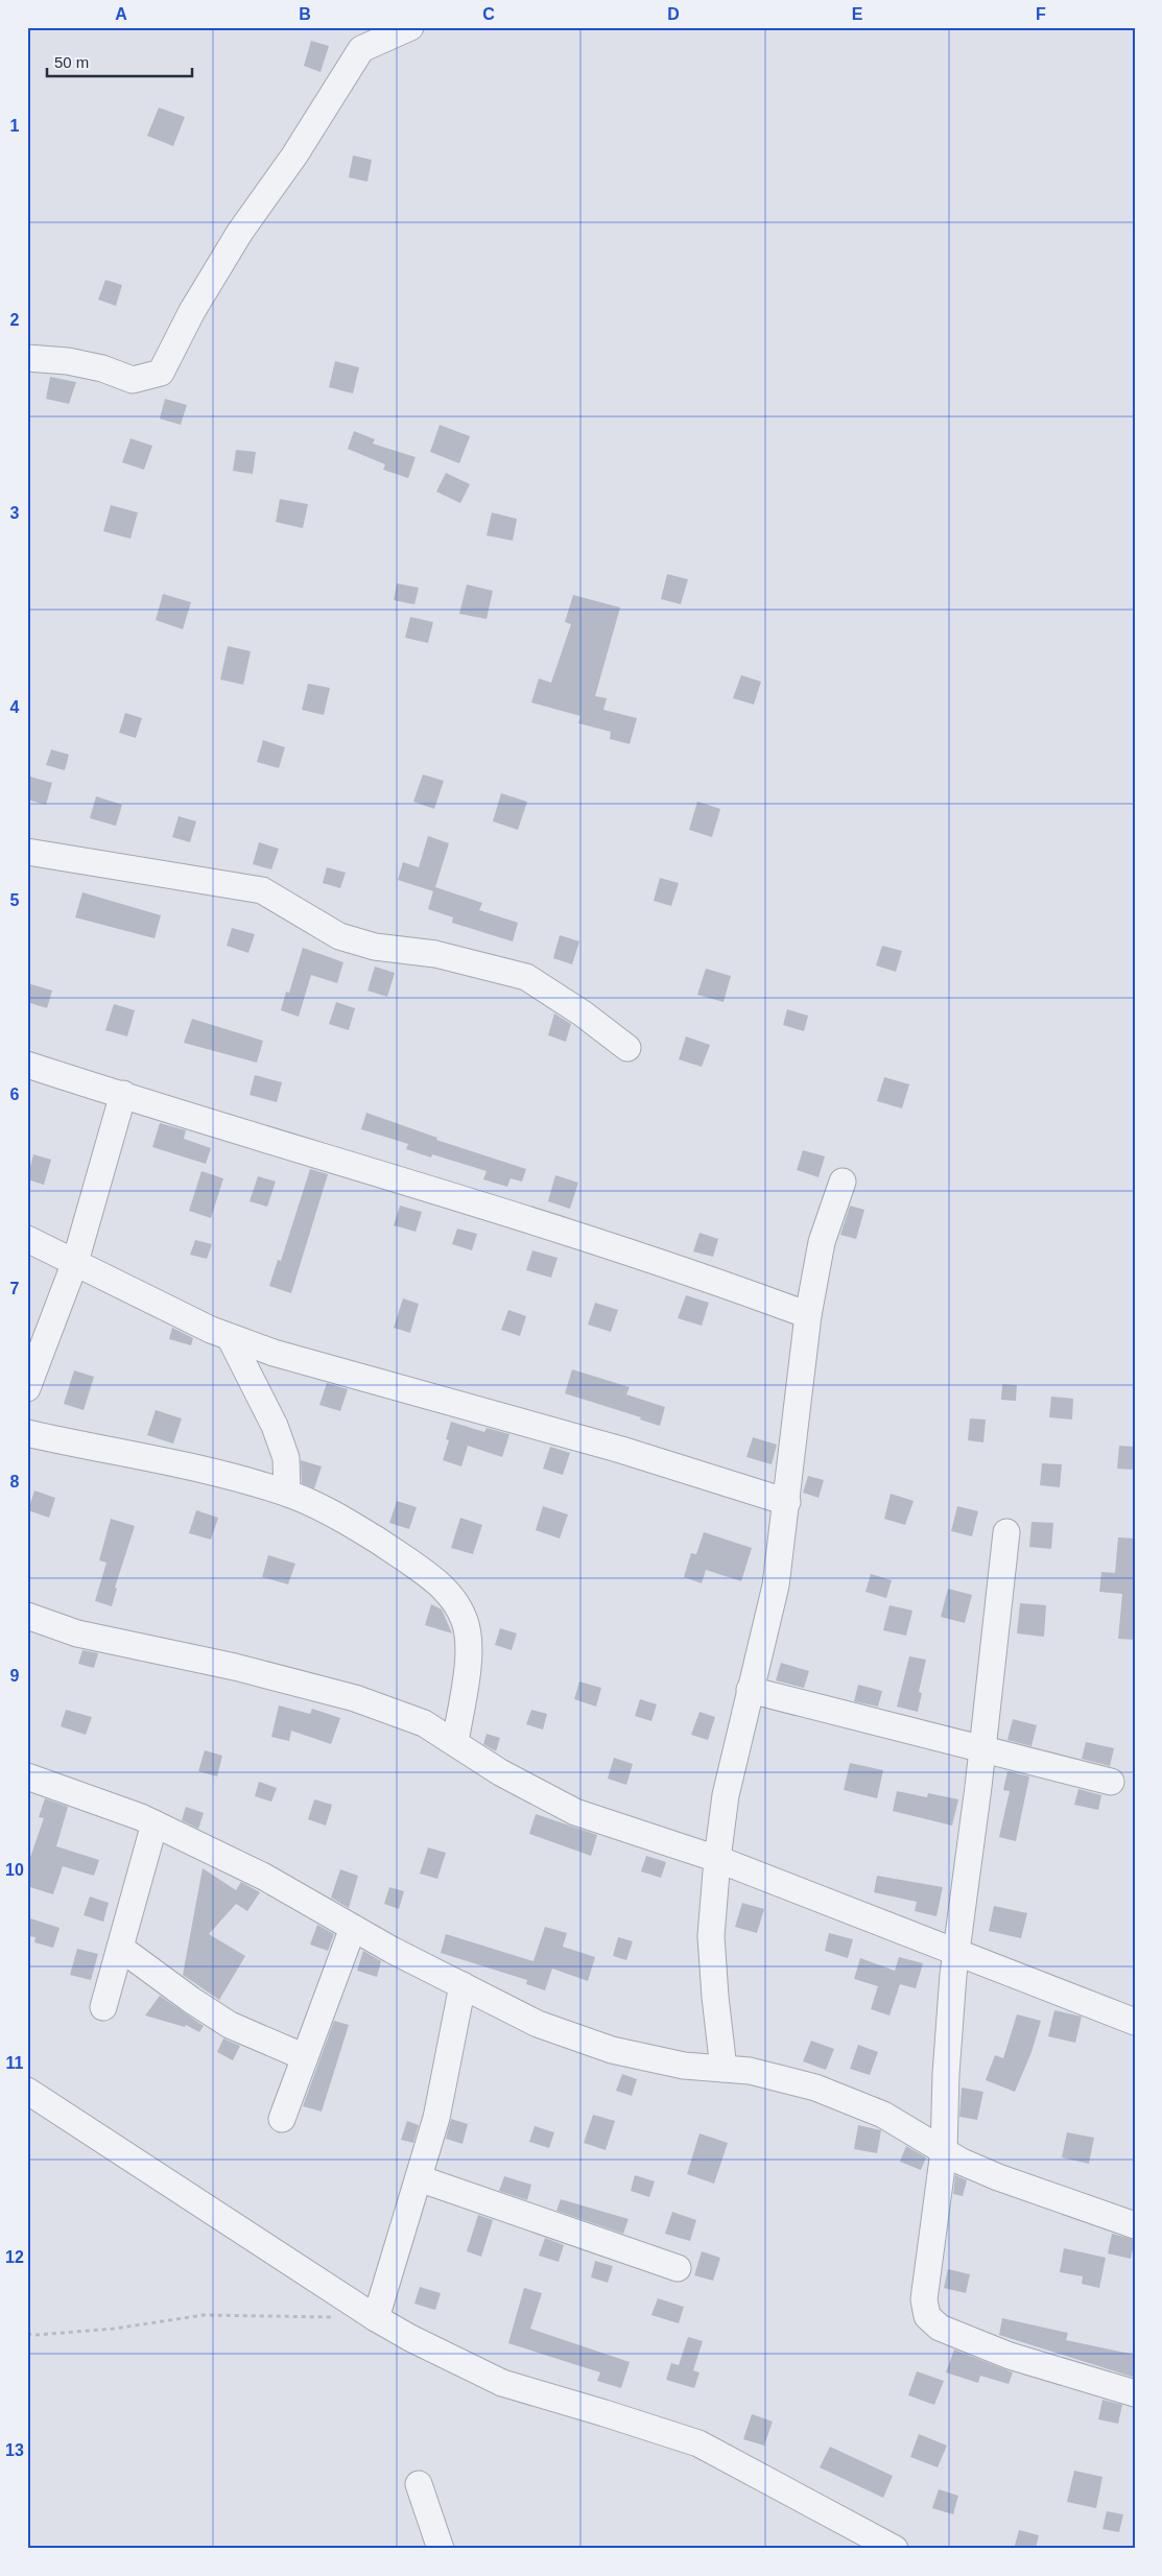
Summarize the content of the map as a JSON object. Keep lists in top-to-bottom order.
{
  "scale_bar": "50 m",
  "grid": {
    "columns": [
      "A",
      "B",
      "C",
      "D",
      "E",
      "F"
    ],
    "rows": [
      "1",
      "2",
      "3",
      "4",
      "5",
      "6",
      "7",
      "8",
      "9",
      "10",
      "11",
      "12",
      "13"
    ]
  }
}
